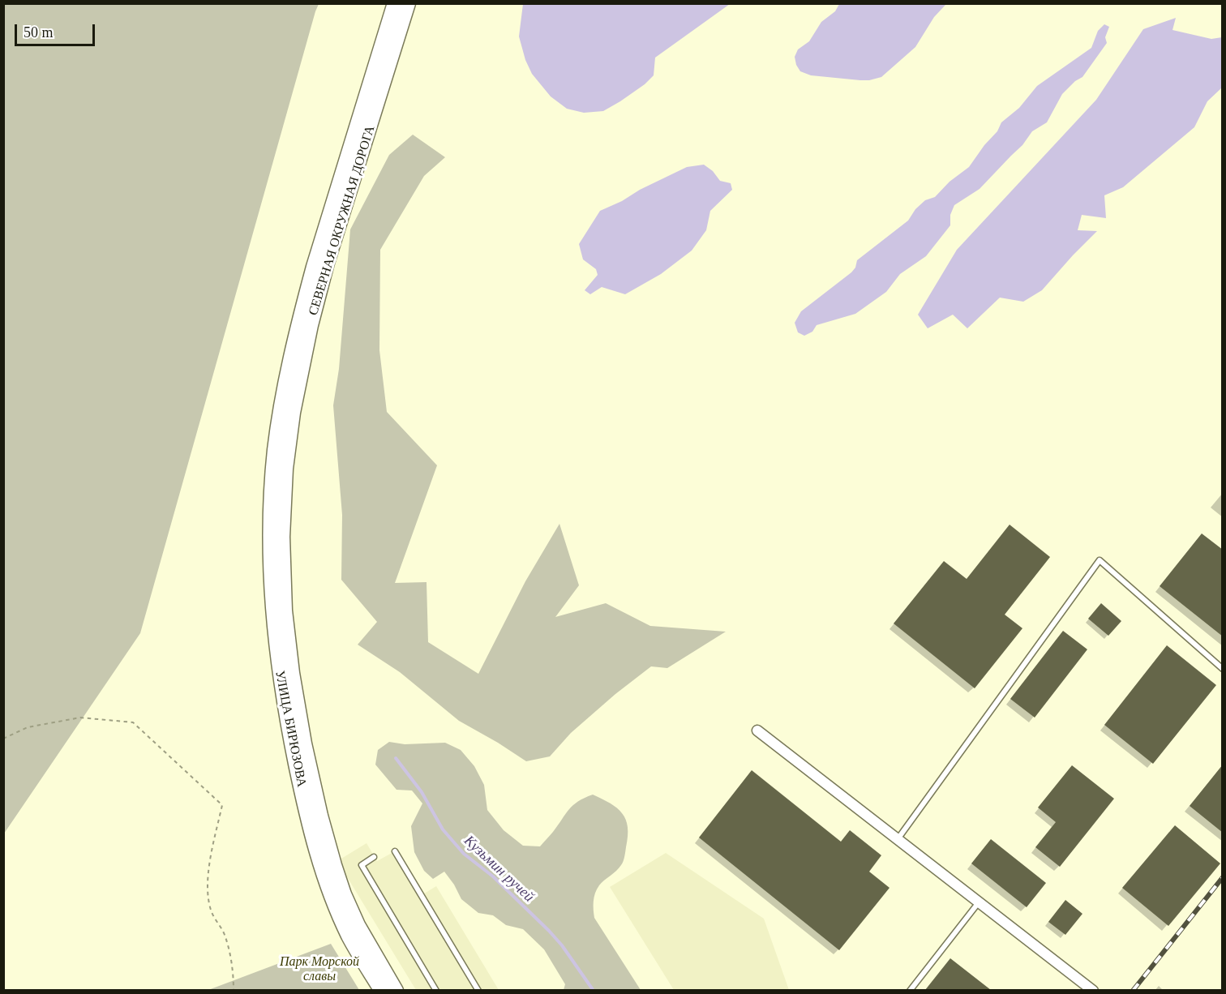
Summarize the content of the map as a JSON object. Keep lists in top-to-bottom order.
{
  "streets": {
    "main road": ["СЕВЕРНАЯ ОКРУЖНАЯ ДОРОГА", "УЛИЦА БИРЮЗОВА"]
  },
  "crossings": [
    ["СЕВЕРНАЯ ОКРУЖНАЯ ДОРОГА", "УЛИЦА БИРЮЗОВА"]
  ],
  "water": ["Кузьмин ручей"],
  "parks": ["Парк Морской славы"],
  "scale_bar": "50 m"
}
